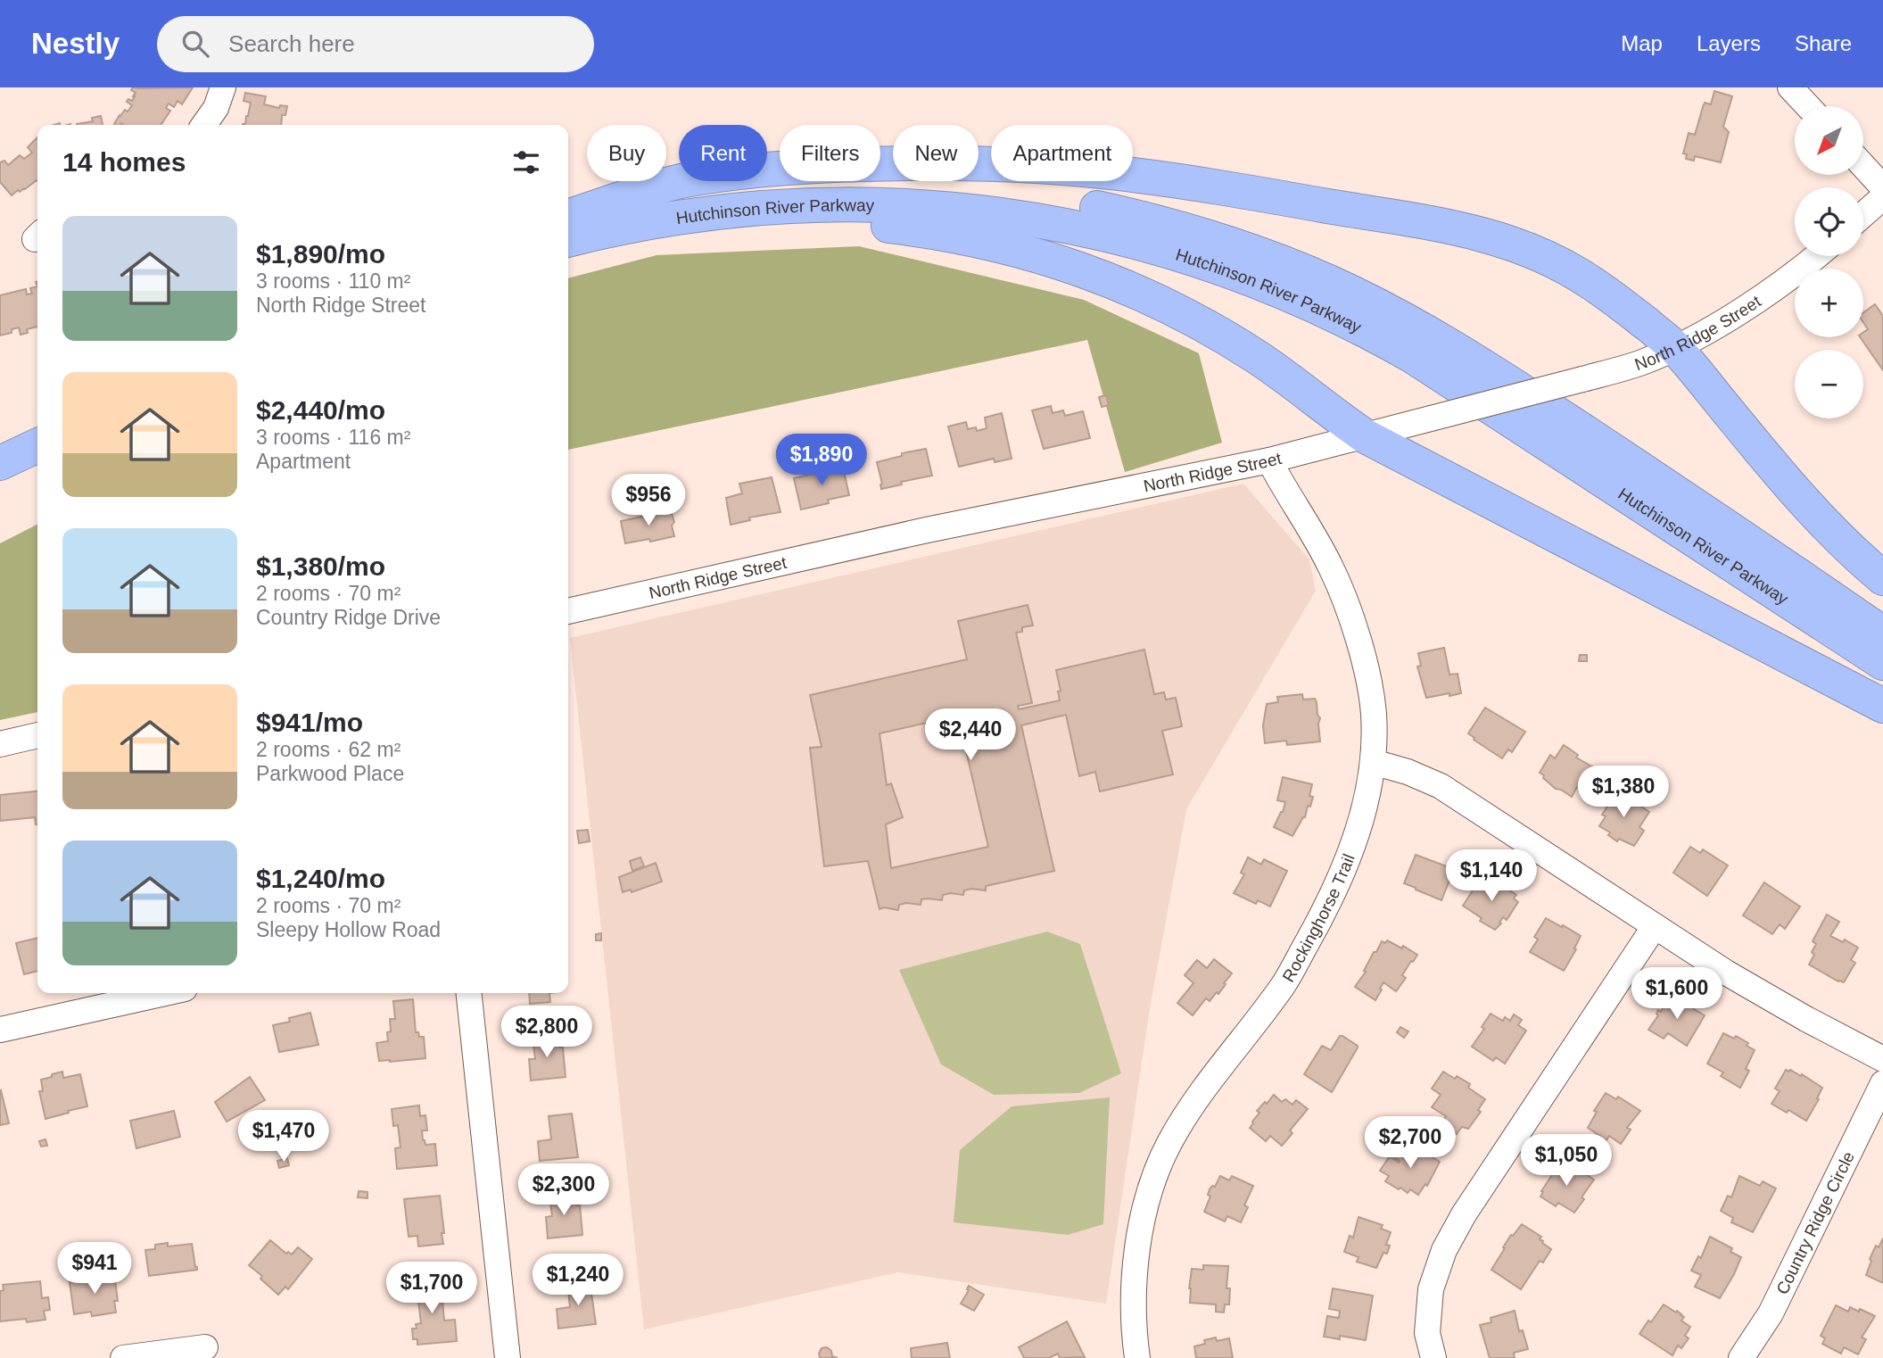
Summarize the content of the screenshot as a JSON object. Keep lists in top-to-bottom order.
{
  "streets": {
    "highway": ["Hutchinson River Parkway"],
    "street": ["North Ridge Street", "Rockinghorse Trail", "Country Ridge Circle"]
  },
  "crossings": [
    ["North Ridge Street", "Rockinghorse Trail"]
  ],
  "north": "bottom left",
  "page": {
    "header": "Nestly",
    "search": "Search here",
    "nav": ["Map", "Layers", "Share"],
    "map_buttons": ["+", "−"],
    "chip": [
      "Buy",
      "Rent",
      "Filters",
      "New",
      "Apartment"
    ],
    "heading": "14 homes",
    "list": [
      {
        "name": "$1,890/mo",
        "note": "3 rooms · 110 m² · North Ridge Street"
      },
      {
        "name": "$2,440/mo",
        "note": "3 rooms · 116 m² · Apartment"
      },
      {
        "name": "$1,380/mo",
        "note": "2 rooms · 70 m² · Country Ridge Drive"
      },
      {
        "name": "$941/mo",
        "note": "2 rooms · 62 m² · Parkwood Place"
      },
      {
        "name": "$1,240/mo",
        "note": "2 rooms · 70 m² · Sleepy Hollow Road"
      }
    ],
    "price": [
      "$1,890",
      "$956",
      "$2,440",
      "$1,380",
      "$1,140",
      "$1,600",
      "$2,800",
      "$1,470",
      "$2,700",
      "$1,050",
      "$2,300",
      "$941",
      "$1,240",
      "$1,700"
    ]
  }
}
